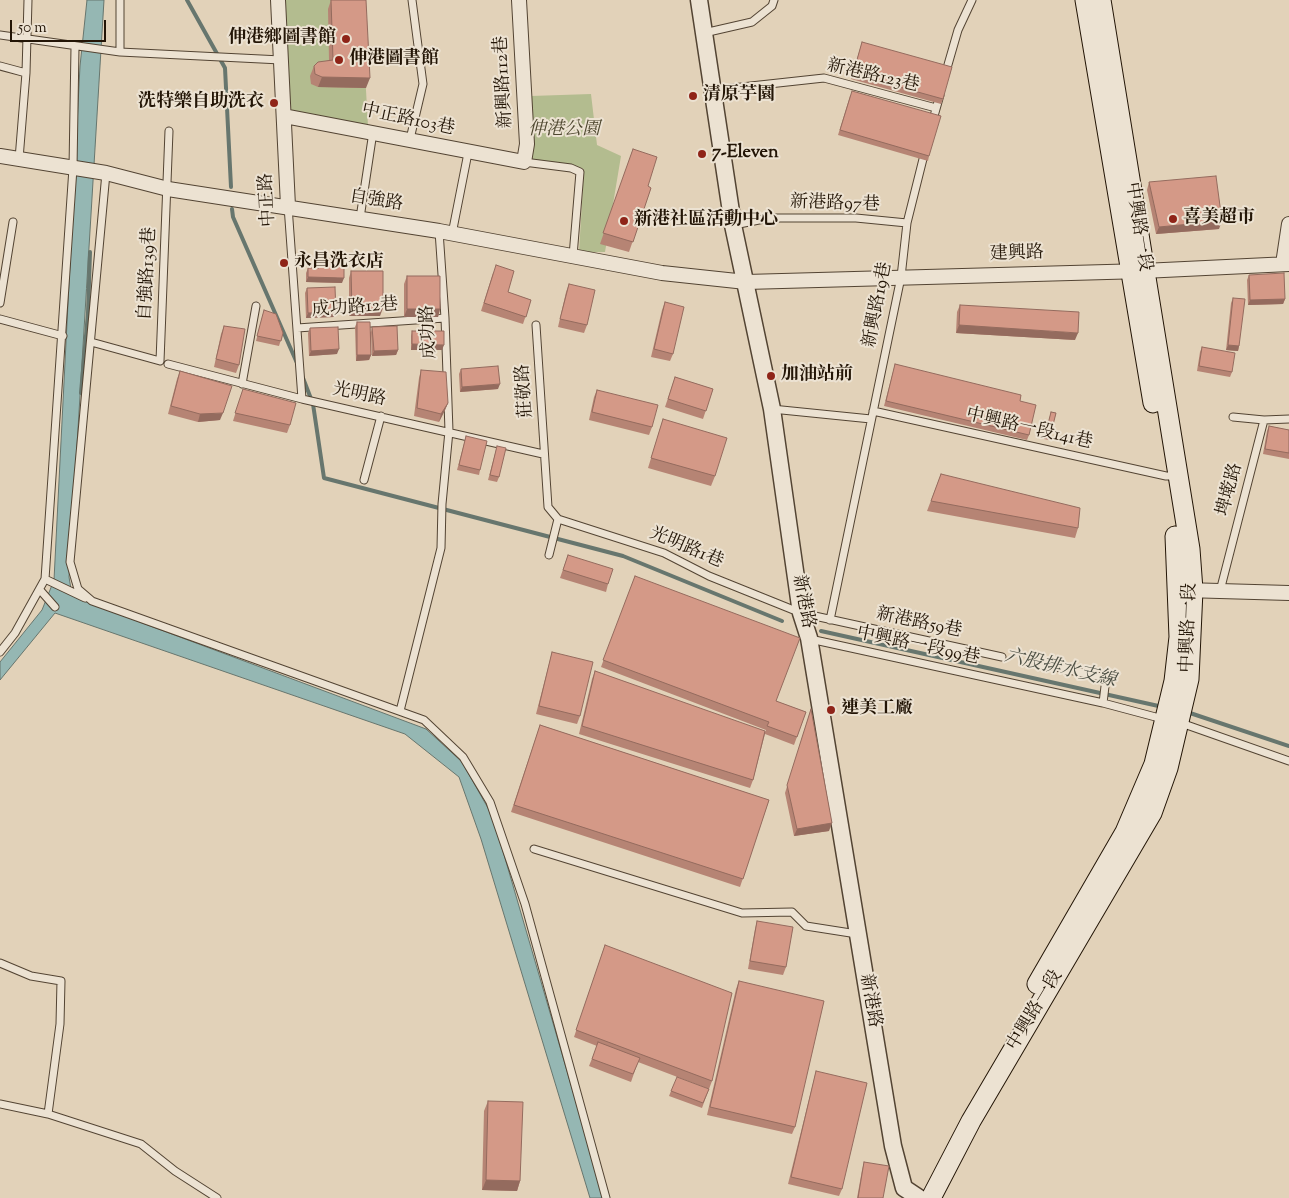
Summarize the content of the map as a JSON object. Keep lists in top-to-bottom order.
{
  "streets": {
    "main road": ["中興路一段"],
    "street": [
      "新興路112巷",
      "中正路103巷",
      "中正路",
      "自強路",
      "建興路",
      "新港路"
    ],
    "lane": [
      "新港路123巷",
      "新港路97巷",
      "自強路139巷",
      "新興路19巷",
      "成功路12巷",
      "成功路",
      "莊敬路",
      "光明路",
      "中興路一段141巷",
      "埤墘路",
      "光明路1巷",
      "新港路59巷",
      "中興路一段99巷"
    ]
  },
  "crossings": [
    ["新港路123巷", "新港路"],
    ["新興路112巷", "中正路103巷"],
    ["中正路103巷", "中正路"],
    ["中正路103巷", "成功路"],
    ["中正路", "自強路"],
    ["中正路", "成功路12巷"],
    ["中正路", "光明路"],
    ["自強路", "建興路"],
    ["自強路", "自強路139巷"],
    ["自強路", "成功路"],
    ["自強路", "新港路"],
    ["新港路97巷", "新興路19巷"],
    ["新港路97巷", "新港路"],
    ["中興路一段", "建興路"],
    ["中興路一段", "中興路一段141巷"],
    ["中興路一段", "新港路"],
    ["中興路一段", "中興路一段99巷"],
    ["建興路", "新興路19巷"],
    ["建興路", "新港路"],
    ["新興路19巷", "中興路一段141巷"],
    ["新興路19巷", "新港路59巷"],
    ["成功路12巷", "成功路"],
    ["成功路", "光明路"],
    ["莊敬路", "光明路"],
    ["光明路1巷", "新港路"],
    ["光明路1巷", "新港路59巷"],
    ["新港路", "新港路59巷"],
    ["新港路", "中興路一段99巷"]
  ],
  "water": ["六股排水支線"],
  "parks": ["伸港公園"],
  "places": [
    "伸港鄉圖書館",
    "伸港圖書館",
    "清原芋園",
    "洗特樂自助洗衣",
    "7-Eleven",
    "喜美超市",
    "新港社區活動中心",
    "永昌洗衣店",
    "加油站前",
    "連美工廠"
  ],
  "scale_bar": "50 m"
}
